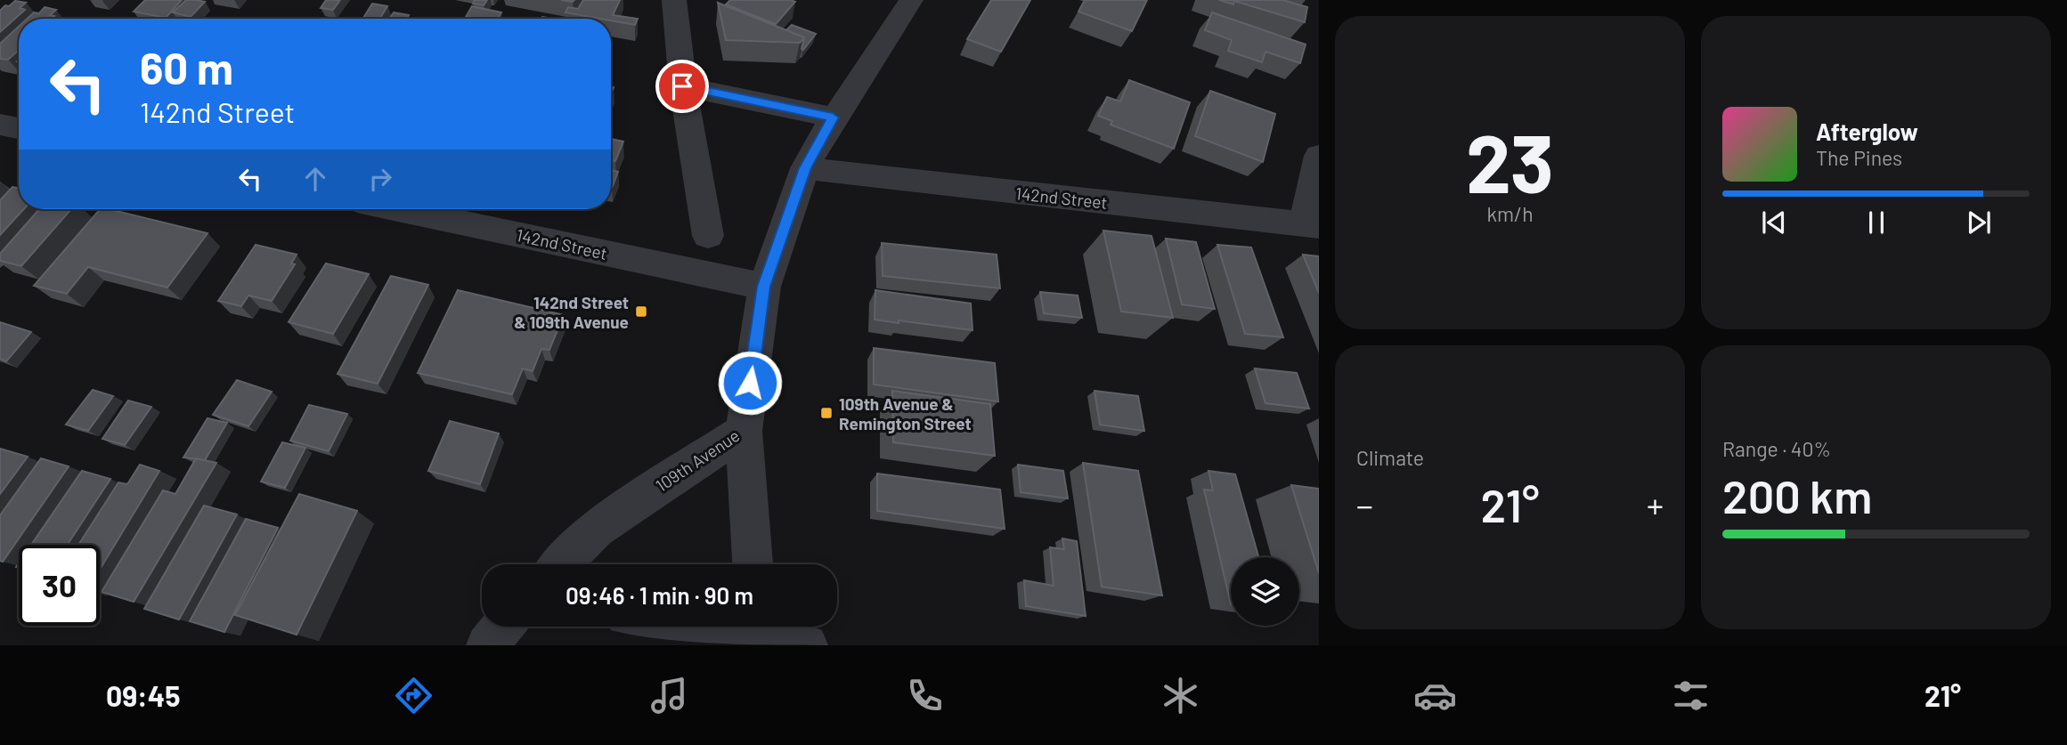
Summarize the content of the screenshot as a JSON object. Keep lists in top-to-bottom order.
{
  "streets": {
    "street": ["142nd Street", "109th Avenue"]
  },
  "crossings": [
    ["142nd Street", "109th Avenue"]
  ],
  "places": {
    "transit": ["142nd Street & 109th Avenue", "109th Avenue & Remington Street"]
  },
  "page": {
    "tile": [
      ["23", "km/h"],
      "Climate",
      ["Range · 40%", "200 km"]
    ],
    "turn": ["60 m", "142nd Street"],
    "song": ["Afterglow", "The Pines"],
    "heat": ["−", "21°", "+"],
    "limit": "30",
    "trip": "09:46 · 1 min · 90 m",
    "tabs": ["09:45", "21°"]
  }
}
